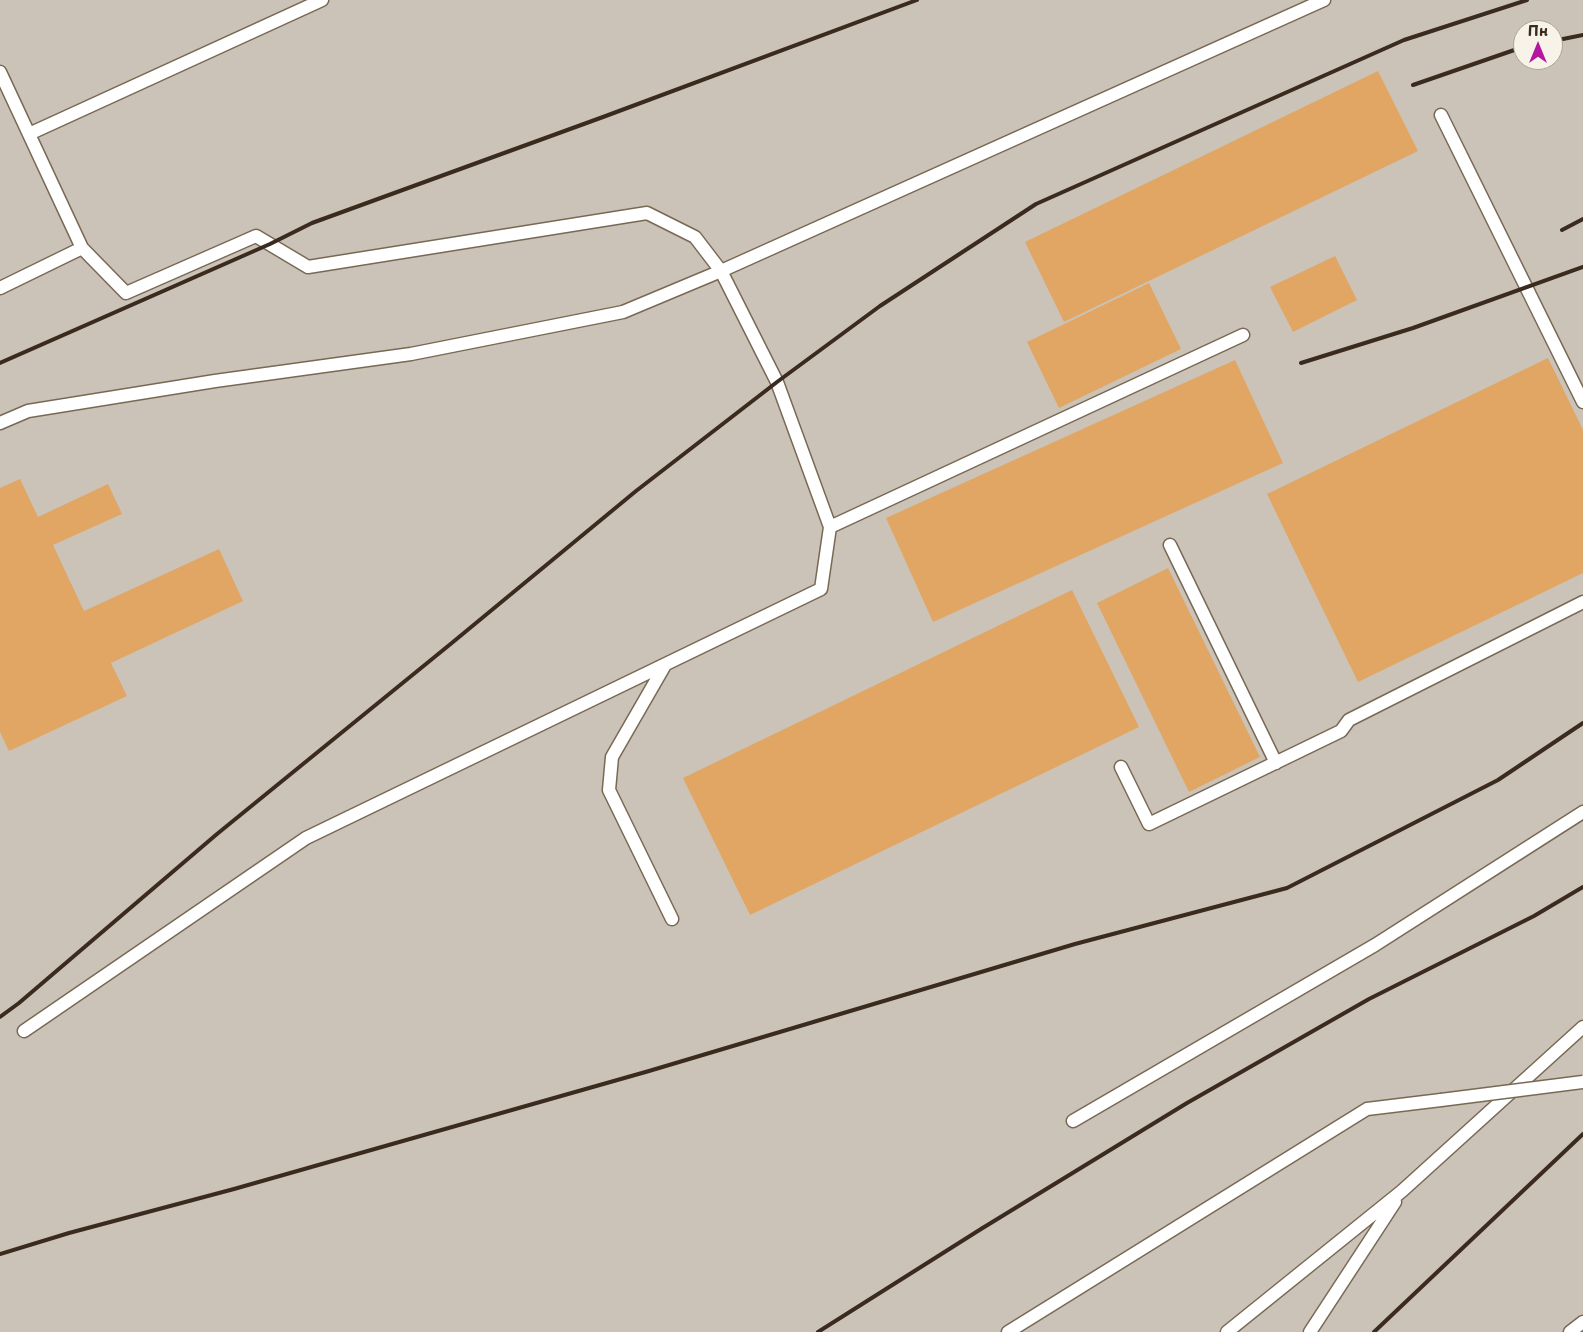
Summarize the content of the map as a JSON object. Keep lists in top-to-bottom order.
{
  "north": "top"
}
